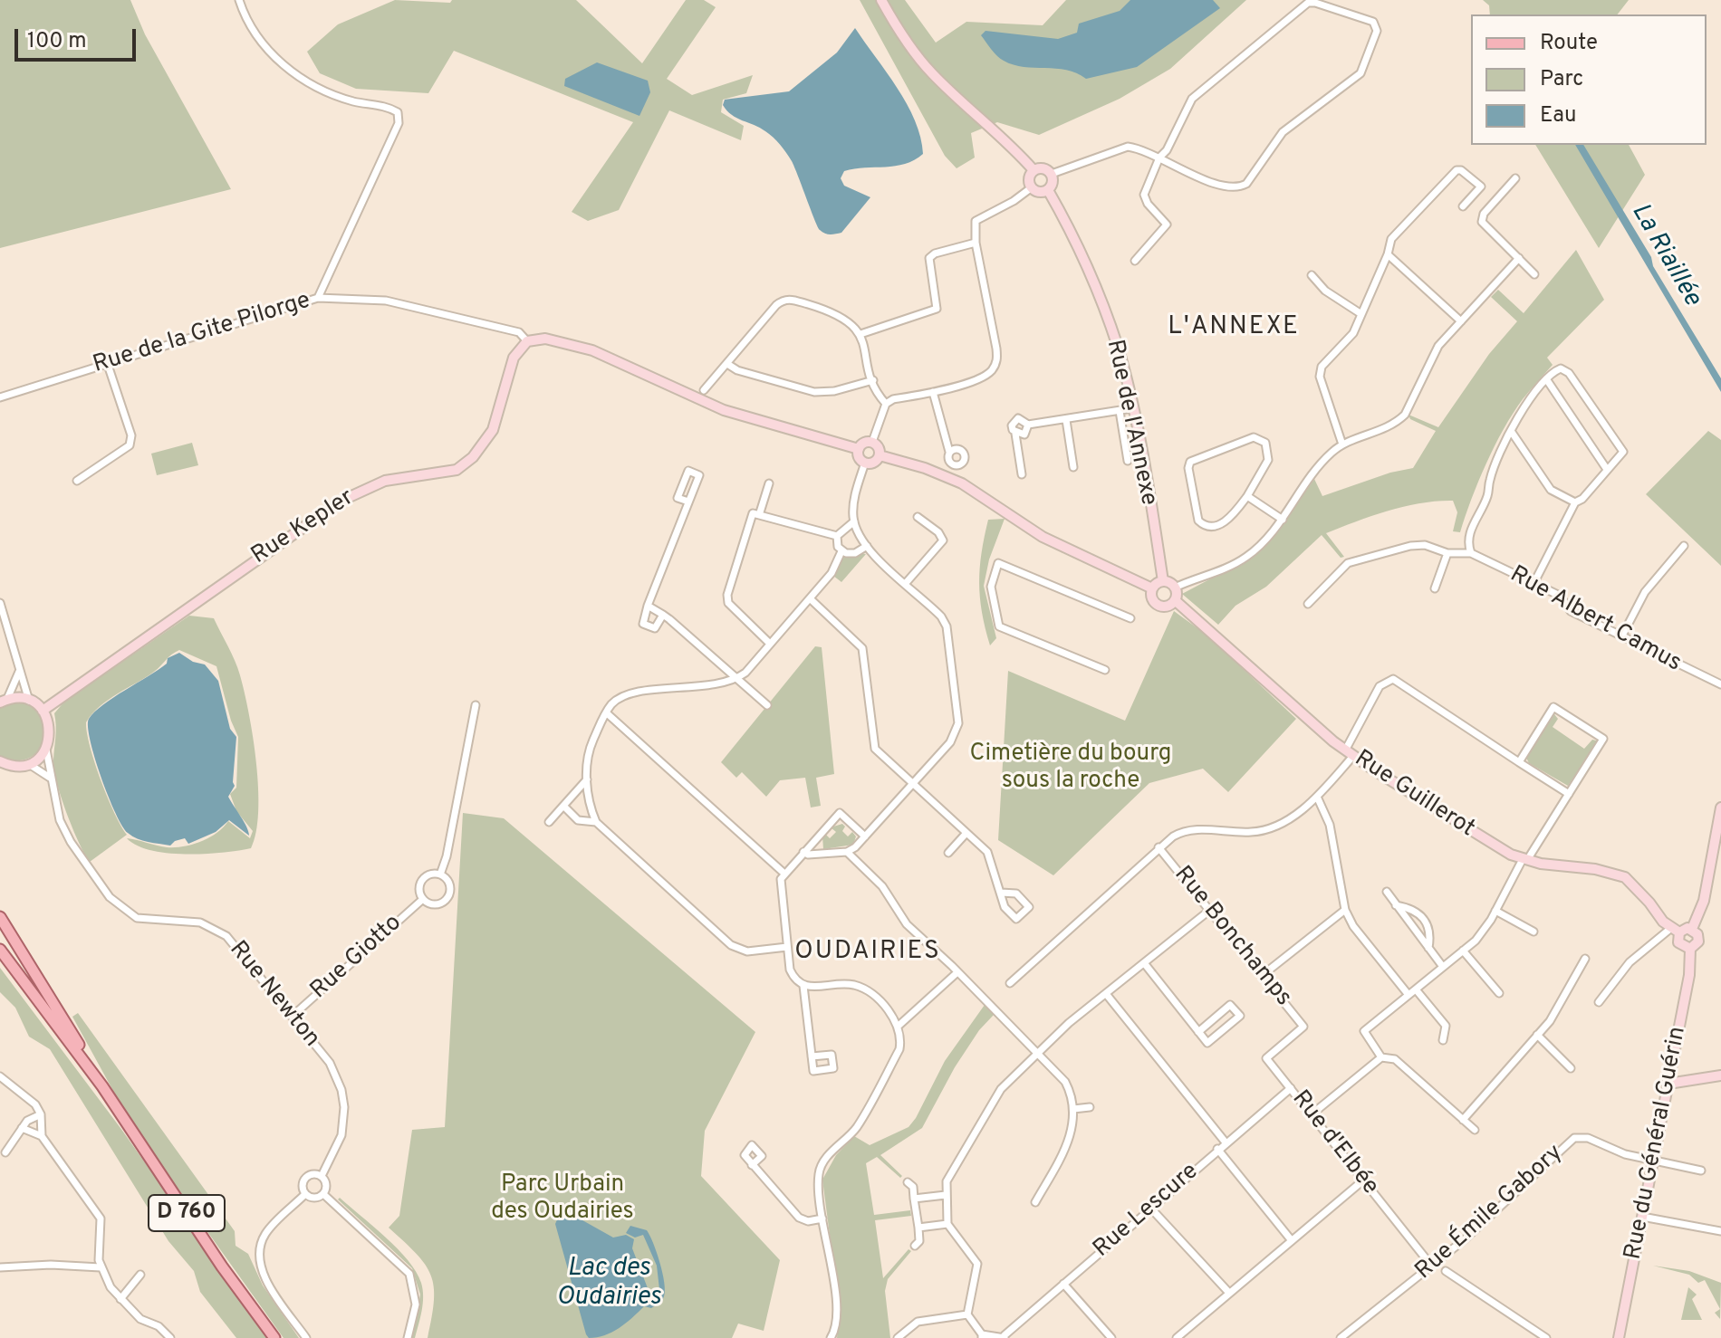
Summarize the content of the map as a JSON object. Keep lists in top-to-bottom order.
{
  "streets": {
    "main road": ["D 760"],
    "street": [
      "Rue de la Gite Pilorge",
      "Rue de l'Annexe",
      "Rue Kepler",
      "Rue Albert Camus",
      "Rue Guillerot",
      "Rue Bonchamps",
      "Rue Giotto",
      "Rue Newton",
      "Rue d'Elbée",
      "Rue du Général Guérin",
      "Rue Lescure",
      "Rue Émile Gabory"
    ]
  },
  "crossings": [
    ["Rue de la Gite Pilorge", "Rue Kepler"],
    ["Rue de l'Annexe", "Rue Guillerot"],
    ["Rue Guillerot", "Rue du Général Guérin"],
    ["Rue Bonchamps", "Rue d'Elbée"],
    ["Rue Giotto", "Rue Newton"],
    ["Rue d'Elbée", "Rue Lescure"],
    ["Rue d'Elbée", "Rue Émile Gabory"],
    ["Rue du Général Guérin", "Rue Émile Gabory"]
  ],
  "districts": ["L'ANNEXE", "OUDAIRIES"],
  "water": ["La Riaillée", "Lac des Oudairies"],
  "parks": ["Cimetière du bourg sous la roche", "Parc Urbain des Oudairies"],
  "legend": ["Route", "Parc", "Eau"],
  "scale_bar": "100 m"
}
